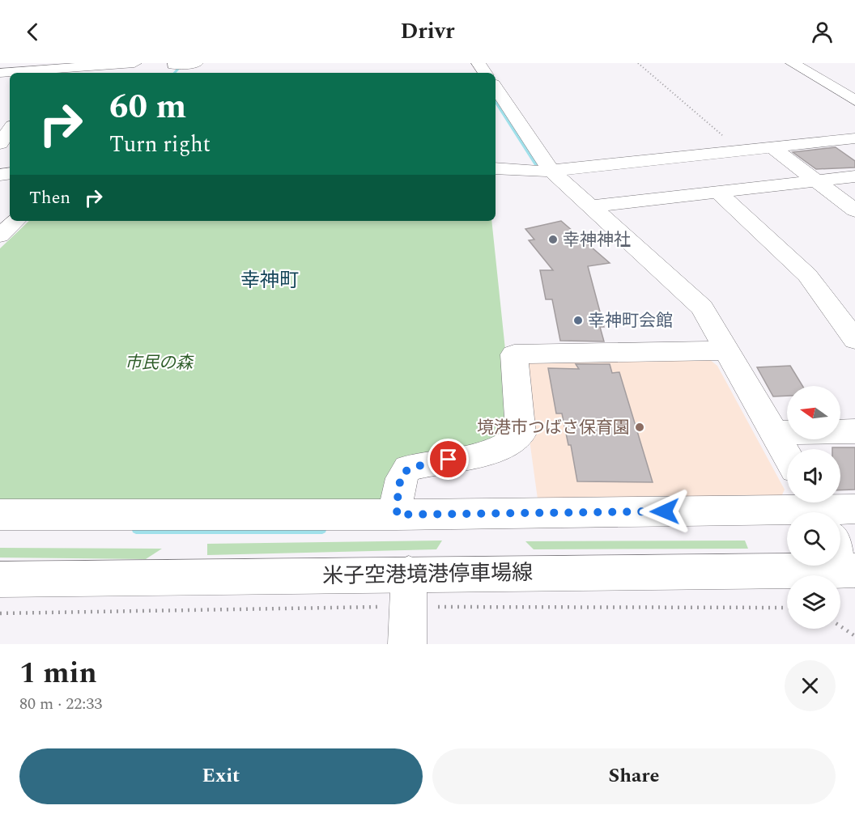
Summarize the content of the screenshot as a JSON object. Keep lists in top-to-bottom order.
{
  "streets": {
    "street": ["米子空港境港停車場線"]
  },
  "districts": ["幸神町"],
  "parks": ["市民の森"],
  "places": ["幸神神社", "幸神町会館", "境港市つばさ保育園"],
  "north": "left",
  "page": {
    "header": "Drivr",
    "turn": ["60 m", "Turn right"],
    "then": "Then",
    "heading": ["1 min", "80 m · 22:33"],
    "buttons": ["Exit", "Share"]
  }
}
